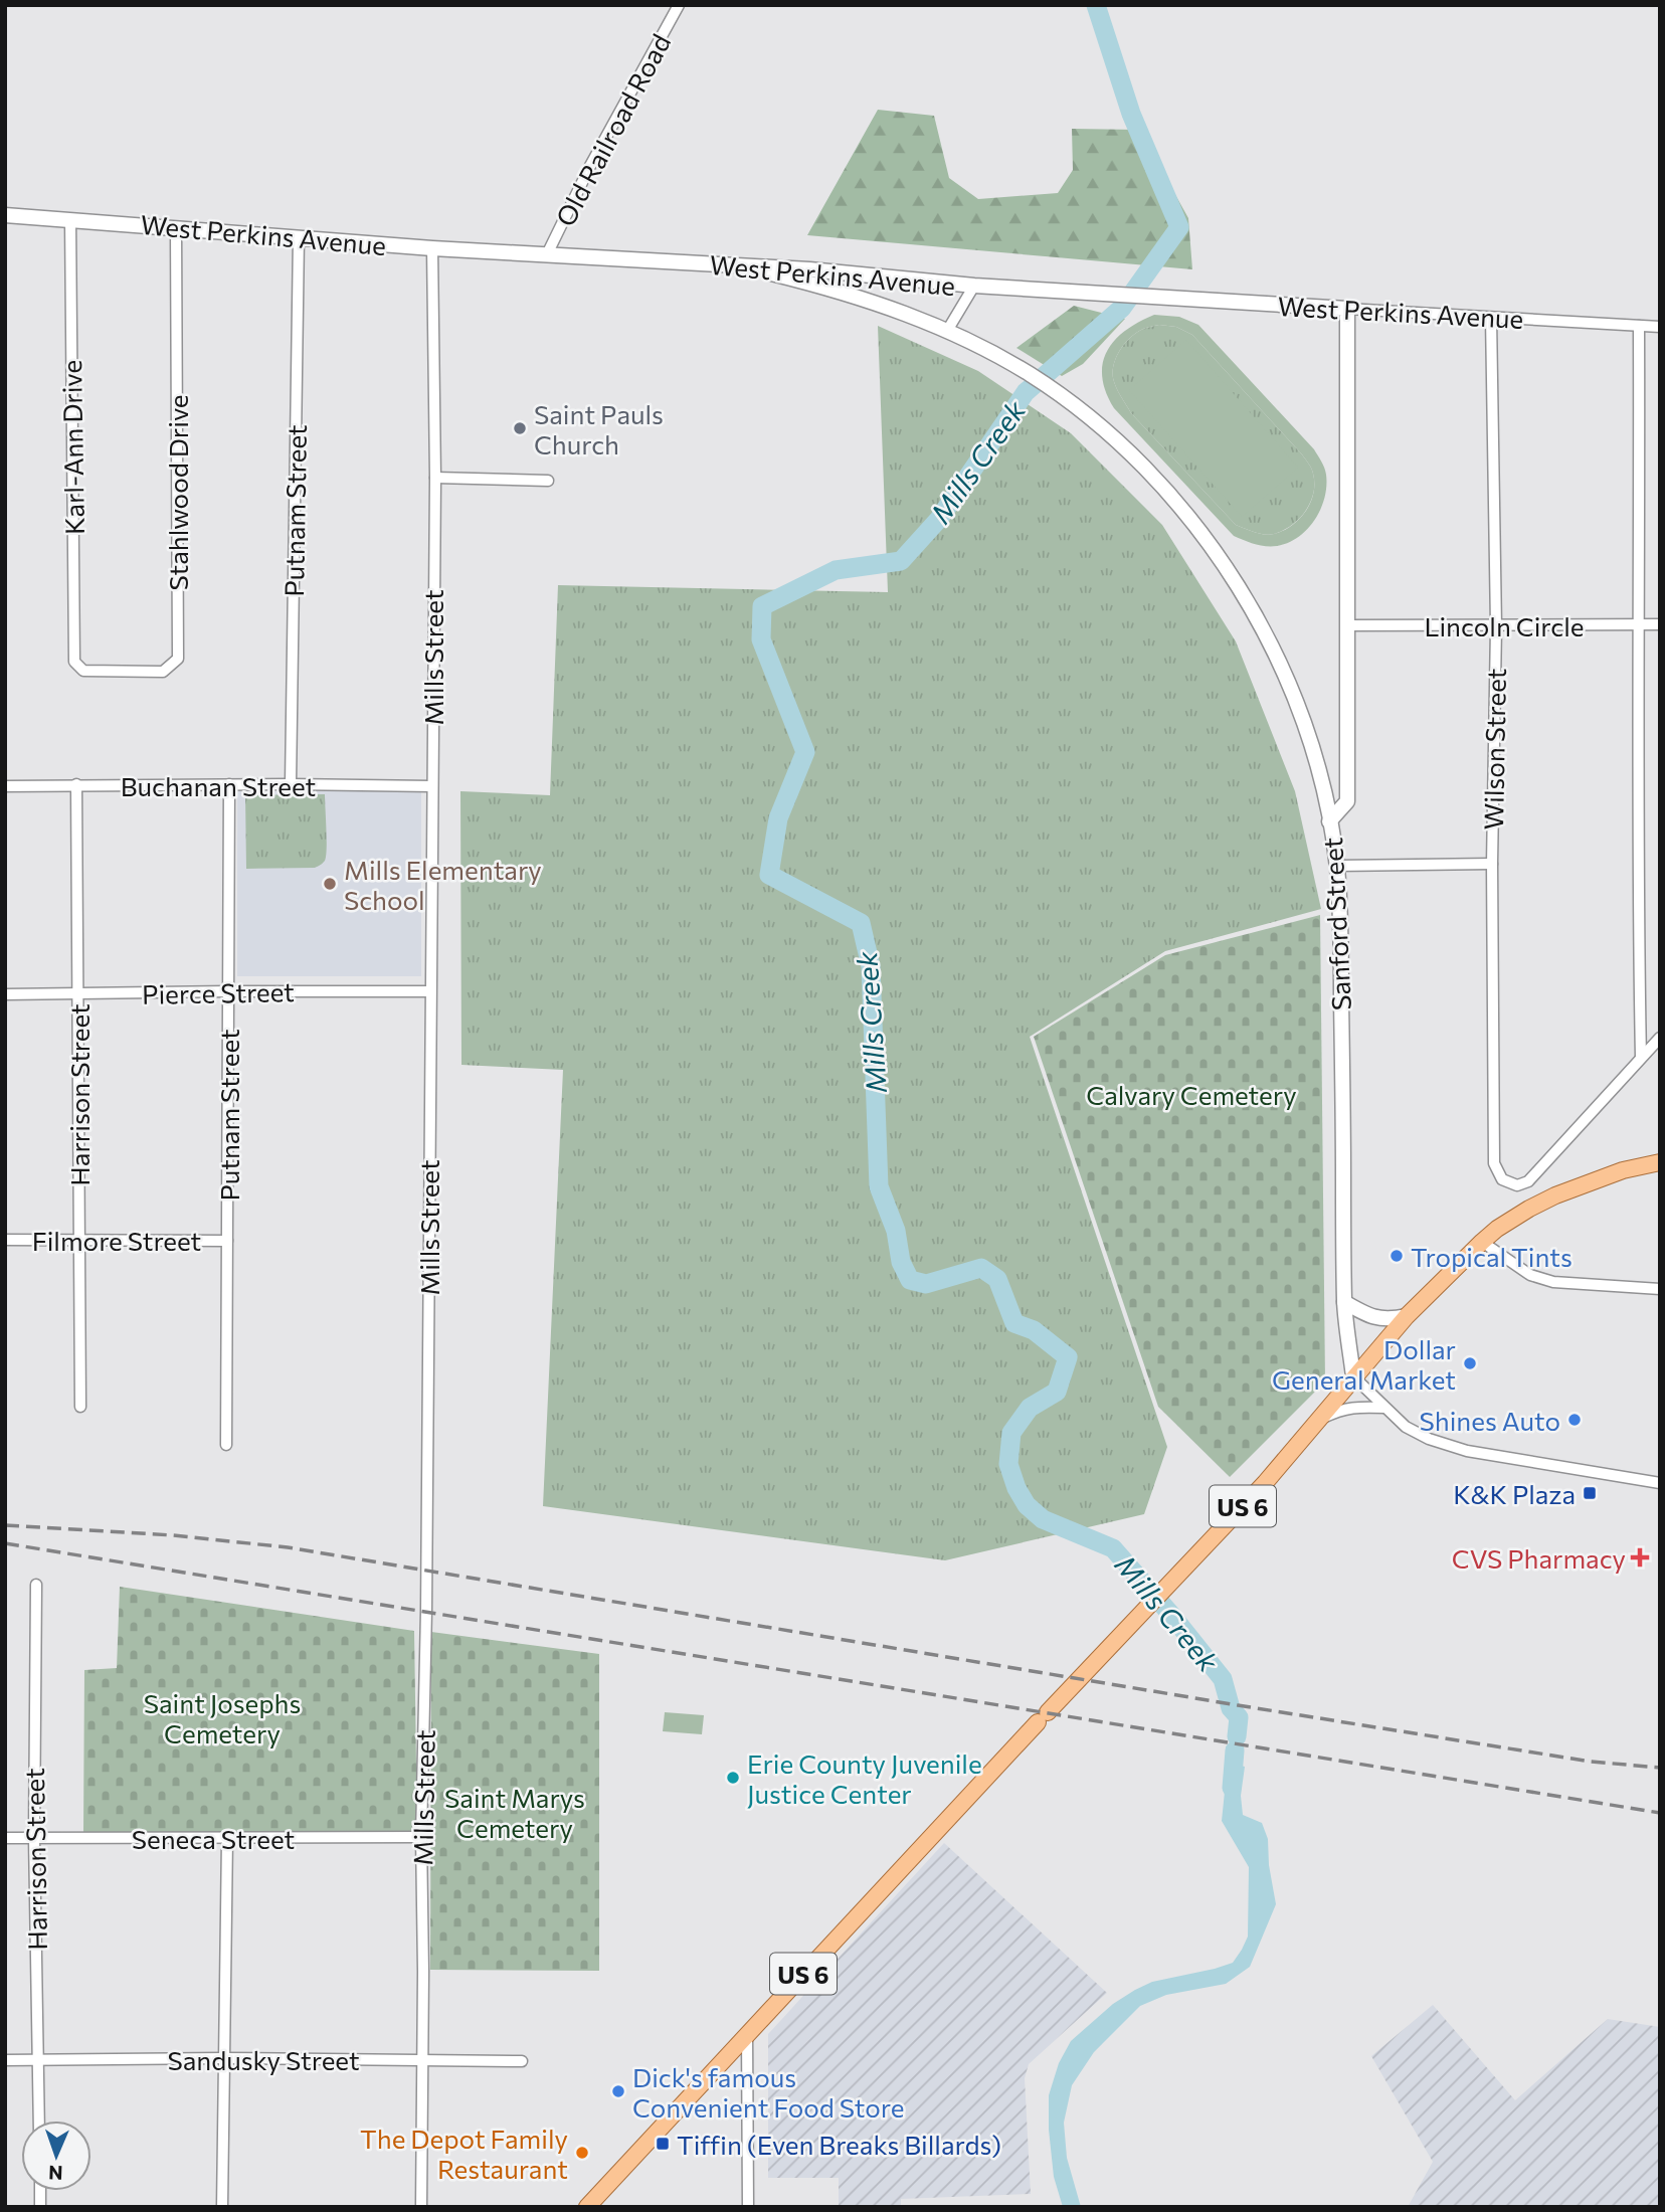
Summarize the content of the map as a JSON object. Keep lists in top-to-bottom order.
{
  "streets": {
    "main road": ["West Perkins Avenue", "Sanford Street", "US 6"],
    "street": [
      "Old Railroad Road",
      "Karl-Ann Drive",
      "Stahlwood Drive",
      "Putnam Street",
      "Lincoln Circle",
      "Mills Street",
      "Wilson Street",
      "Buchanan Street",
      "Pierce Street",
      "Harrison Street",
      "Filmore Street",
      "Seneca Street",
      "Sandusky Street"
    ]
  },
  "crossings": [
    ["Old Railroad Road", "West Perkins Avenue"],
    ["West Perkins Avenue", "Karl-Ann Drive"],
    ["West Perkins Avenue", "Stahlwood Drive"],
    ["West Perkins Avenue", "Putnam Street"],
    ["West Perkins Avenue", "Mills Street"],
    ["West Perkins Avenue", "Wilson Street"],
    ["West Perkins Avenue", "Sanford Street"],
    ["Karl-Ann Drive", "Stahlwood Drive"],
    ["Putnam Street", "Buchanan Street"],
    ["Putnam Street", "Pierce Street"],
    ["Putnam Street", "Filmore Street"],
    ["Lincoln Circle", "Wilson Street"],
    ["Lincoln Circle", "Sanford Street"],
    ["Mills Street", "Buchanan Street"],
    ["Mills Street", "Pierce Street"],
    ["Mills Street", "Seneca Street"],
    ["Mills Street", "Sandusky Street"],
    ["Buchanan Street", "Harrison Street"],
    ["Sanford Street", "US 6"],
    ["Pierce Street", "Harrison Street"],
    ["Harrison Street", "Filmore Street"],
    ["Harrison Street", "Seneca Street"],
    ["Harrison Street", "Sandusky Street"]
  ],
  "water": ["Mills Creek"],
  "parks": ["Calvary Cemetery", "Saint Josephs Cemetery", "Saint Marys Cemetery"],
  "places": {
    "other": [
      "Saint Pauls Church",
      "Mills Elementary School",
      "Tropical Tints",
      "Dollar General Market",
      "Shines Auto",
      "Erie County Juvenile Justice Center",
      "Dick's famous Convenient Food Store",
      "The Depot Family Restaurant"
    ],
    "transit": ["K&K Plaza", "Tiffin (Even Breaks Billards)"],
    "health": ["CVS Pharmacy"]
  },
  "north": "bottom"
}
